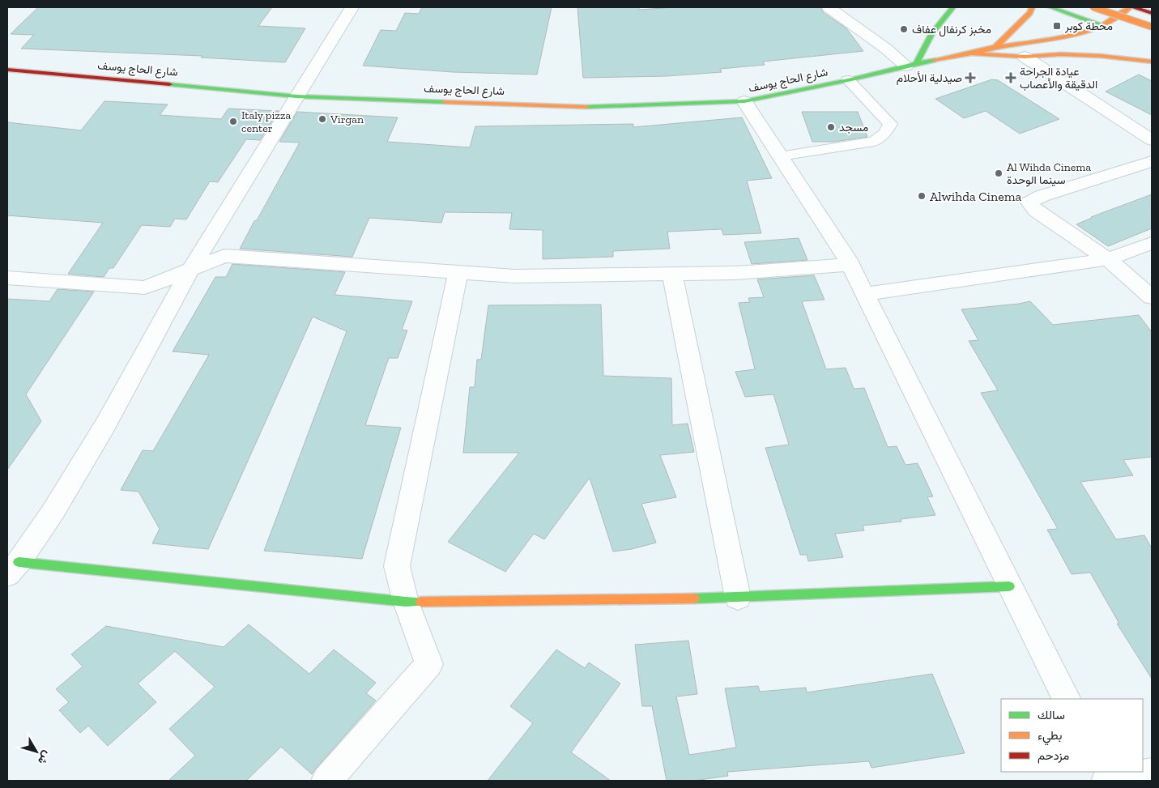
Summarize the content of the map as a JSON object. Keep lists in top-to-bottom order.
{
  "streets": {
    "main road": ["شارع الحاج يوسف"]
  },
  "places": {
    "transit": ["محطة كوبر"],
    "other": [
      "مخبز كرنفال عفاف",
      "Virgan",
      "Italy pizza center",
      "مسجد",
      "Al Wihda Cinema سينما الوحدة",
      "Alwihda Cinema"
    ],
    "health": ["صيدلية الأحلام", "عيادة الجراحة الدقيقة والأعصاب"]
  },
  "legend": ["سالك", "بطيء", "مزدحم"],
  "north": "bottom right"
}
